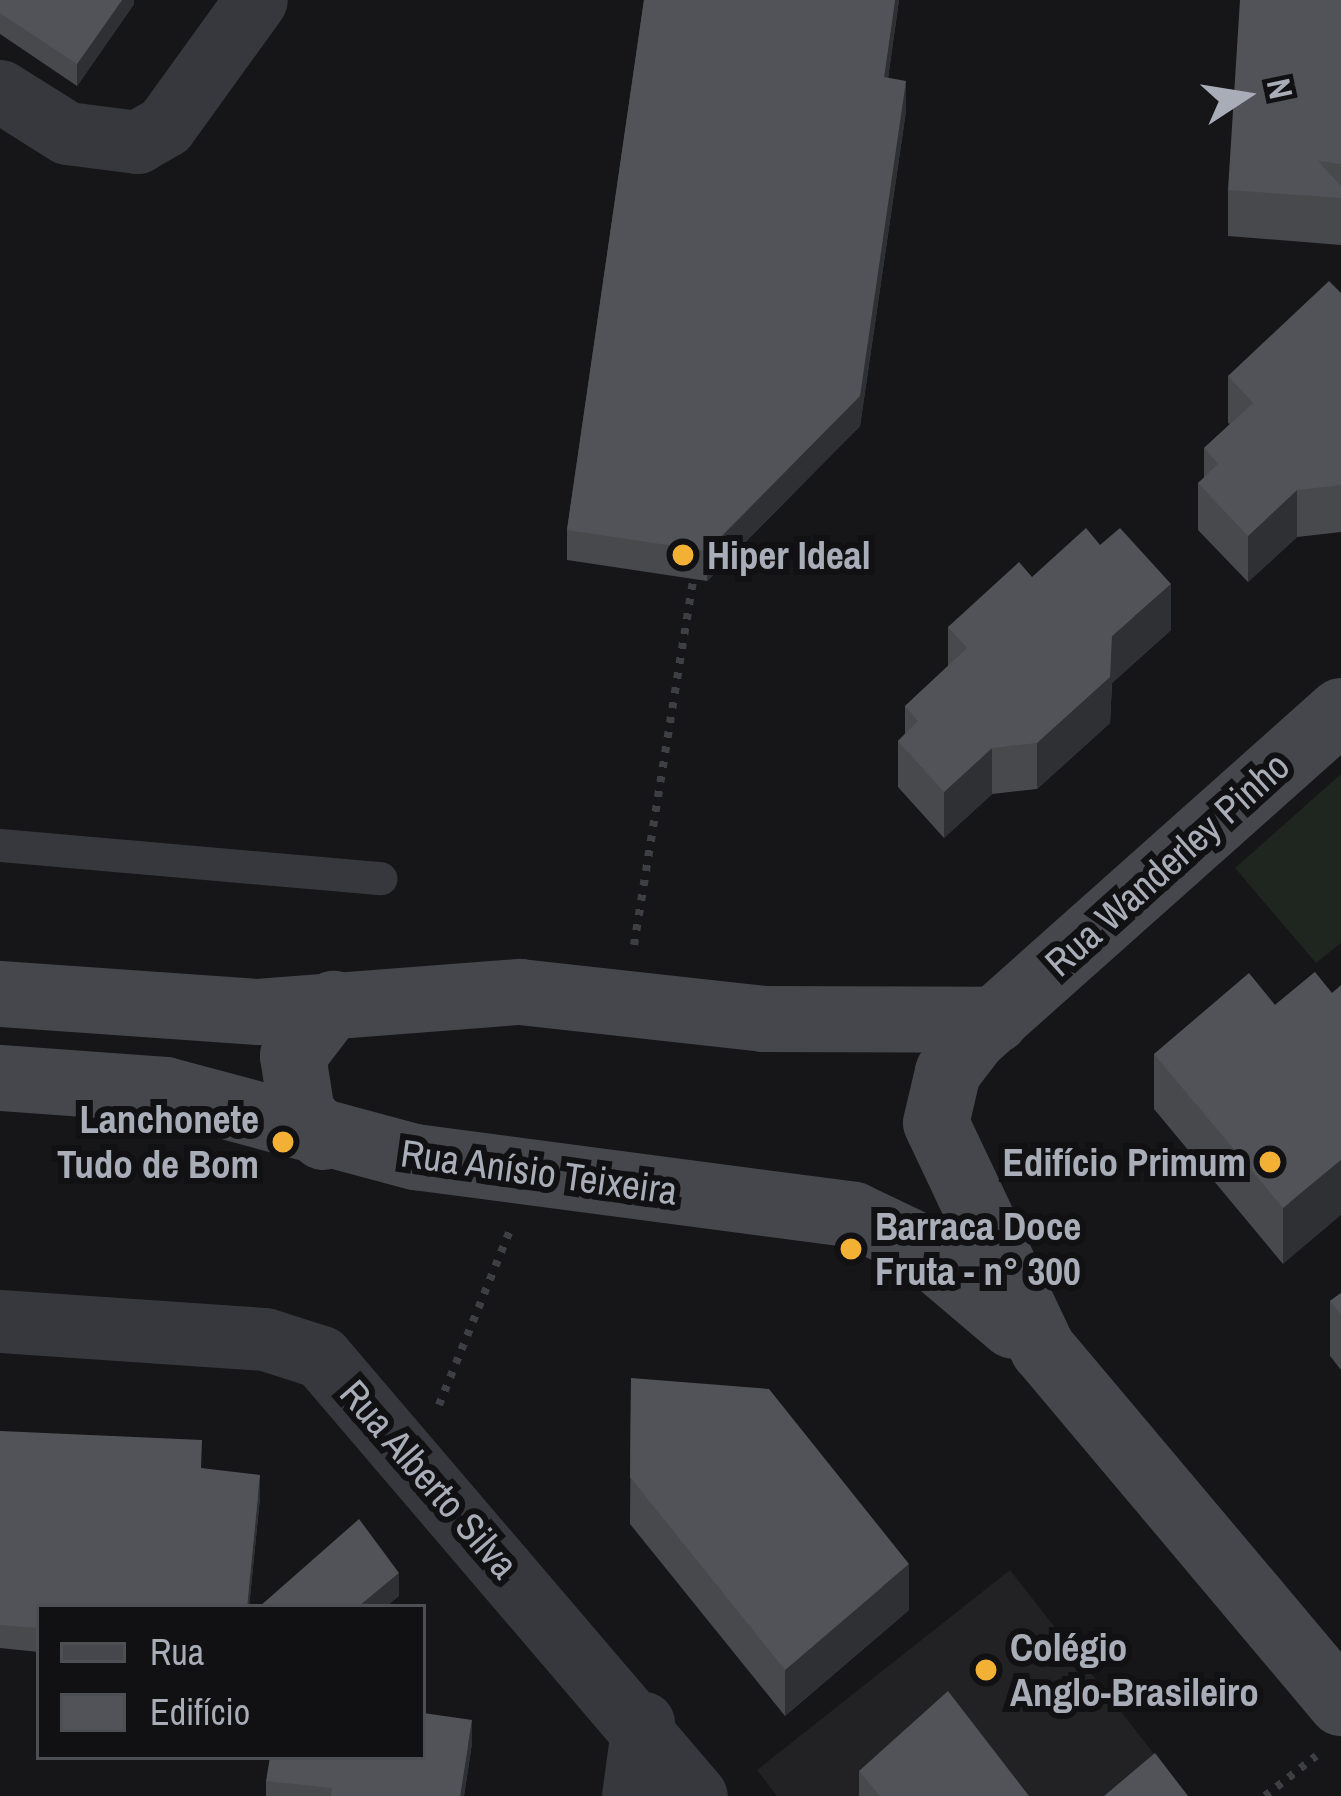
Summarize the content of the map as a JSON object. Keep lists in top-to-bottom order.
{
  "streets": {
    "street": ["Rua Wanderley Pinho", "Rua Anísio Teixeira", "Rua Alberto Silva"]
  },
  "crossings": [
    ["Rua Wanderley Pinho", "Rua Anísio Teixeira"]
  ],
  "places": [
    "Hiper Ideal",
    "Lanchonete Tudo de Bom",
    "Edifício Primum",
    "Barraca Doce Fruta - n° 300",
    "Colégio Anglo-Brasileiro"
  ],
  "legend": ["Rua", "Edifício"],
  "north": "right"
}
